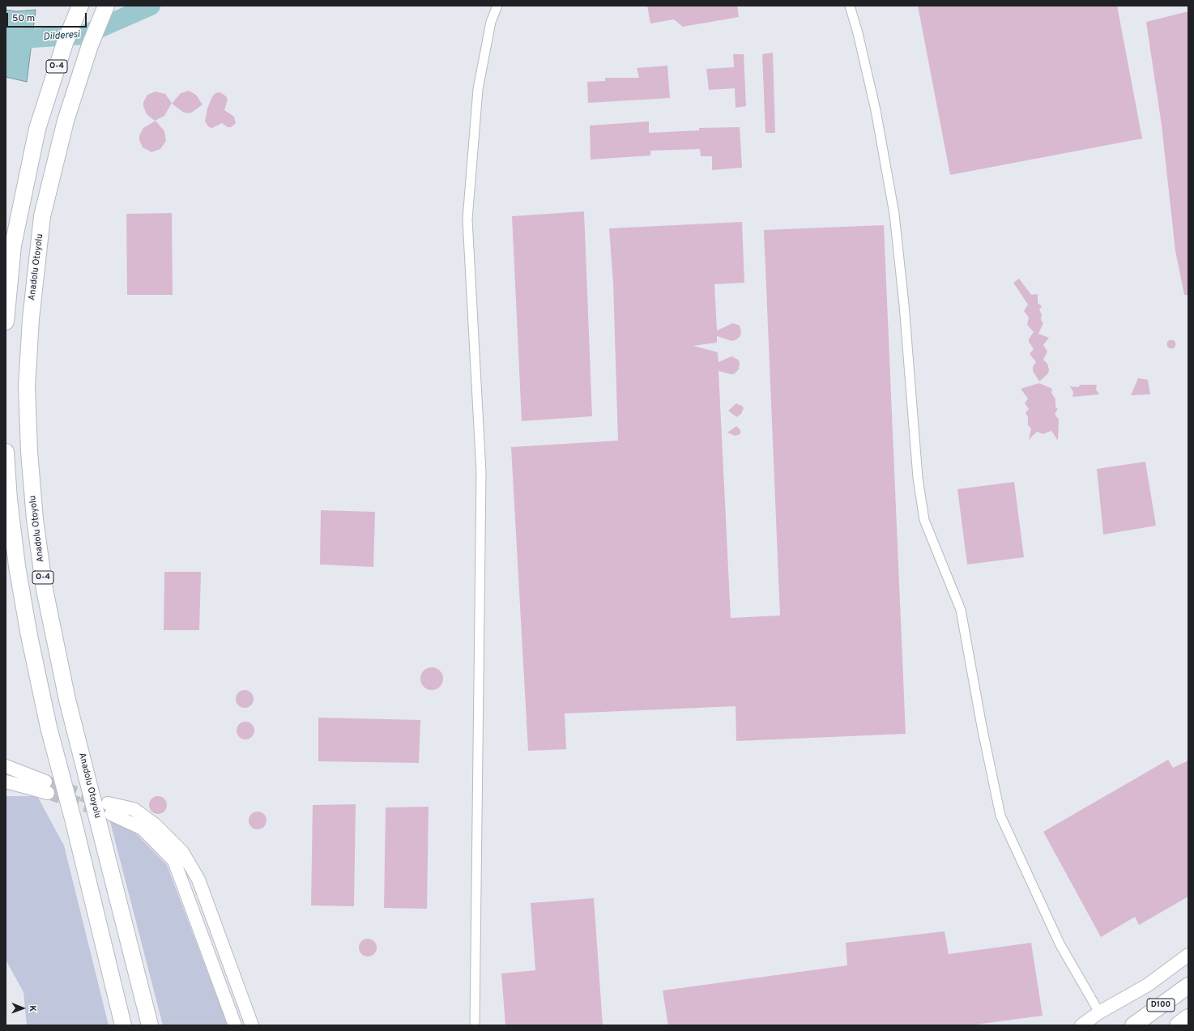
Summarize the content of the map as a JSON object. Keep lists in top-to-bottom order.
{
  "streets": {
    "highway": ["O-4", "Anadolu Otoyolu", "D100"]
  },
  "water": ["Dilderesi"],
  "scale_bar": "50 m",
  "north": "right"
}
